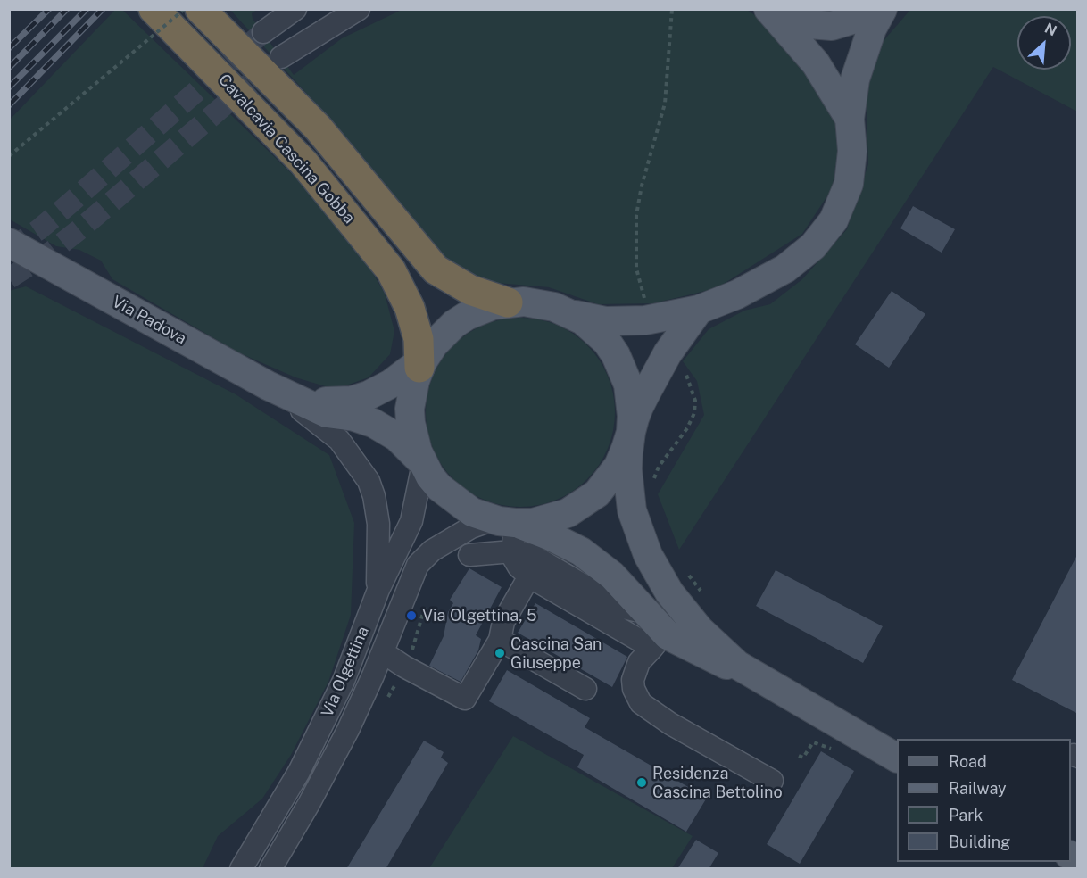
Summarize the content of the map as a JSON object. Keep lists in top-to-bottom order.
{
  "streets": {
    "highway": ["Cavalcavia Cascina Gobba"],
    "main road": ["Via Padova"],
    "street": ["Via Olgettina"]
  },
  "crossings": [
    ["Cavalcavia Cascina Gobba", "Via Padova"],
    ["Via Padova", "Via Olgettina"]
  ],
  "places": ["Via Olgettina, 5", "Cascina San Giuseppe", "Residenza Cascina Bettolino"],
  "legend": [
    "Road",
    "Railway",
    "Park",
    "Building"
  ],
  "north": "top right"
}
